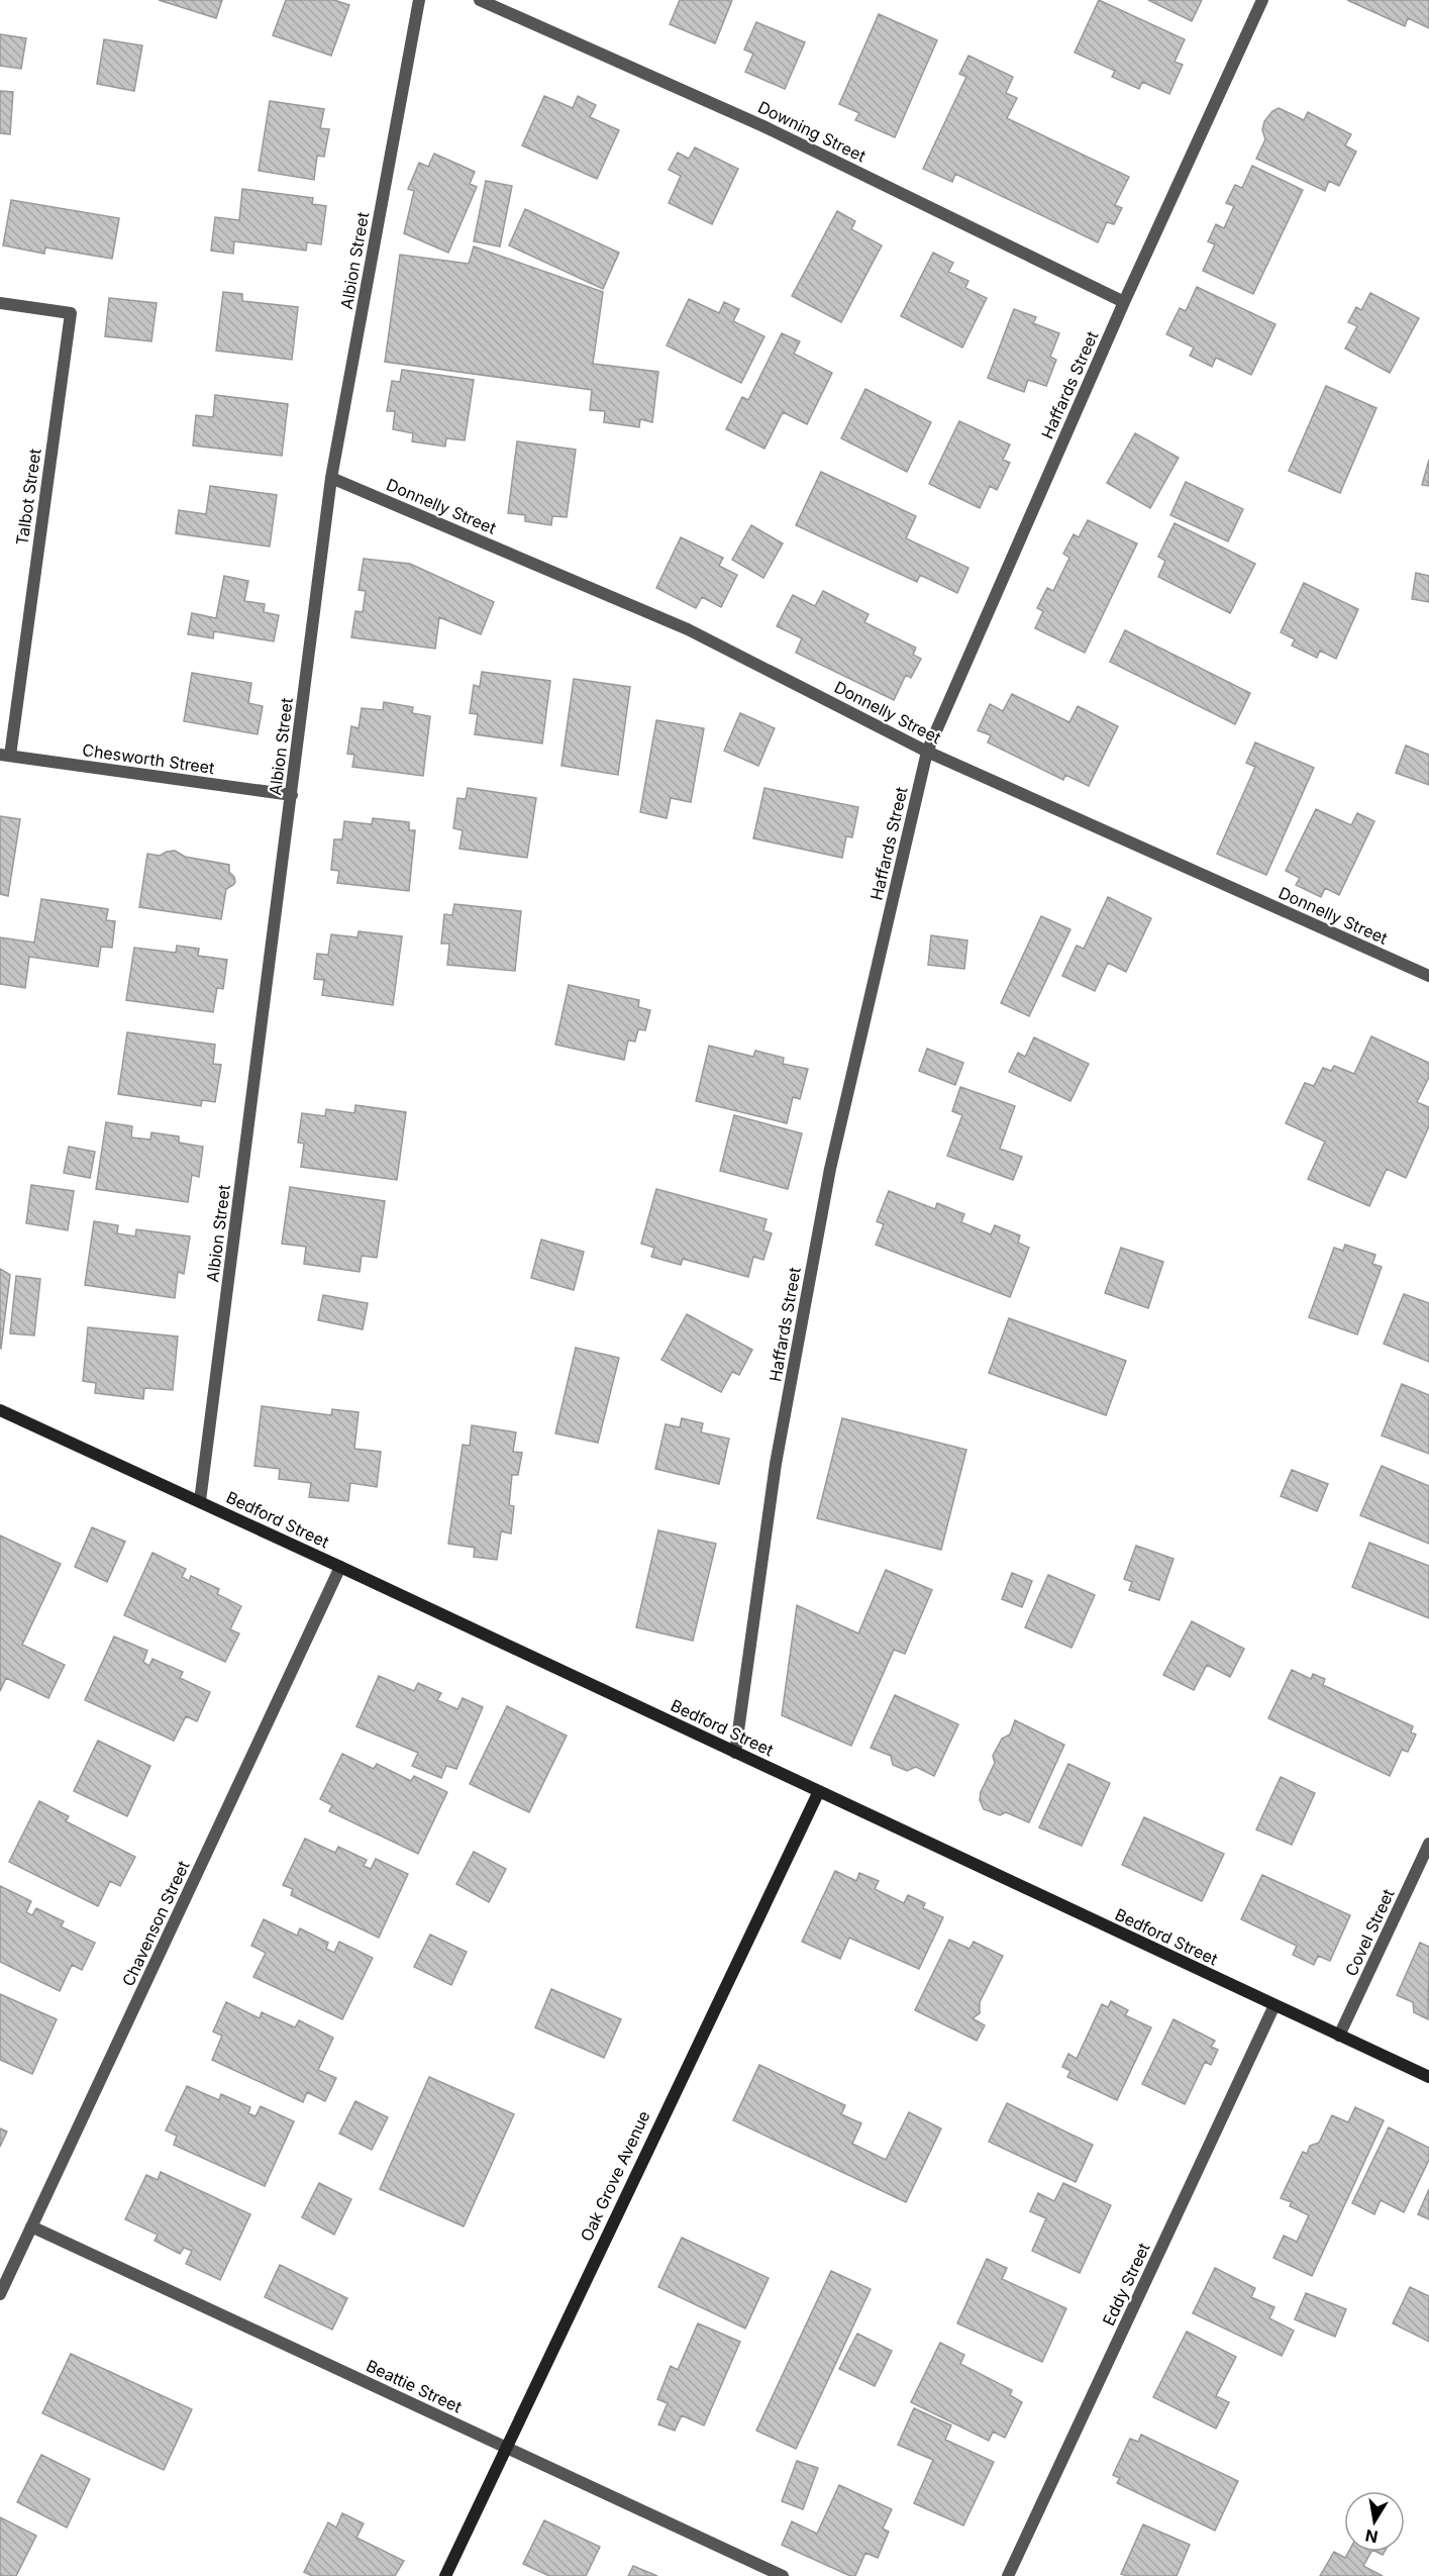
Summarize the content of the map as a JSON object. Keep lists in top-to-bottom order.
{
  "streets": {
    "main road": ["Bedford Street", "Oak Grove Avenue"],
    "street": [
      "Downing Street",
      "Albion Street",
      "Haffards Street",
      "Talbot Street",
      "Donnelly Street",
      "Chesworth Street",
      "Chavenson Street",
      "Covel Street",
      "Eddy Street",
      "Beattie Street"
    ]
  },
  "crossings": [
    ["Downing Street", "Haffards Street"],
    ["Albion Street", "Donnelly Street"],
    ["Albion Street", "Chesworth Street"],
    ["Albion Street", "Bedford Street"],
    ["Haffards Street", "Donnelly Street"],
    ["Haffards Street", "Bedford Street"],
    ["Talbot Street", "Chesworth Street"],
    ["Bedford Street", "Chavenson Street"],
    ["Bedford Street", "Covel Street"],
    ["Bedford Street", "Oak Grove Avenue"],
    ["Bedford Street", "Eddy Street"],
    ["Chavenson Street", "Beattie Street"],
    ["Oak Grove Avenue", "Beattie Street"]
  ],
  "north": "bottom"
}
